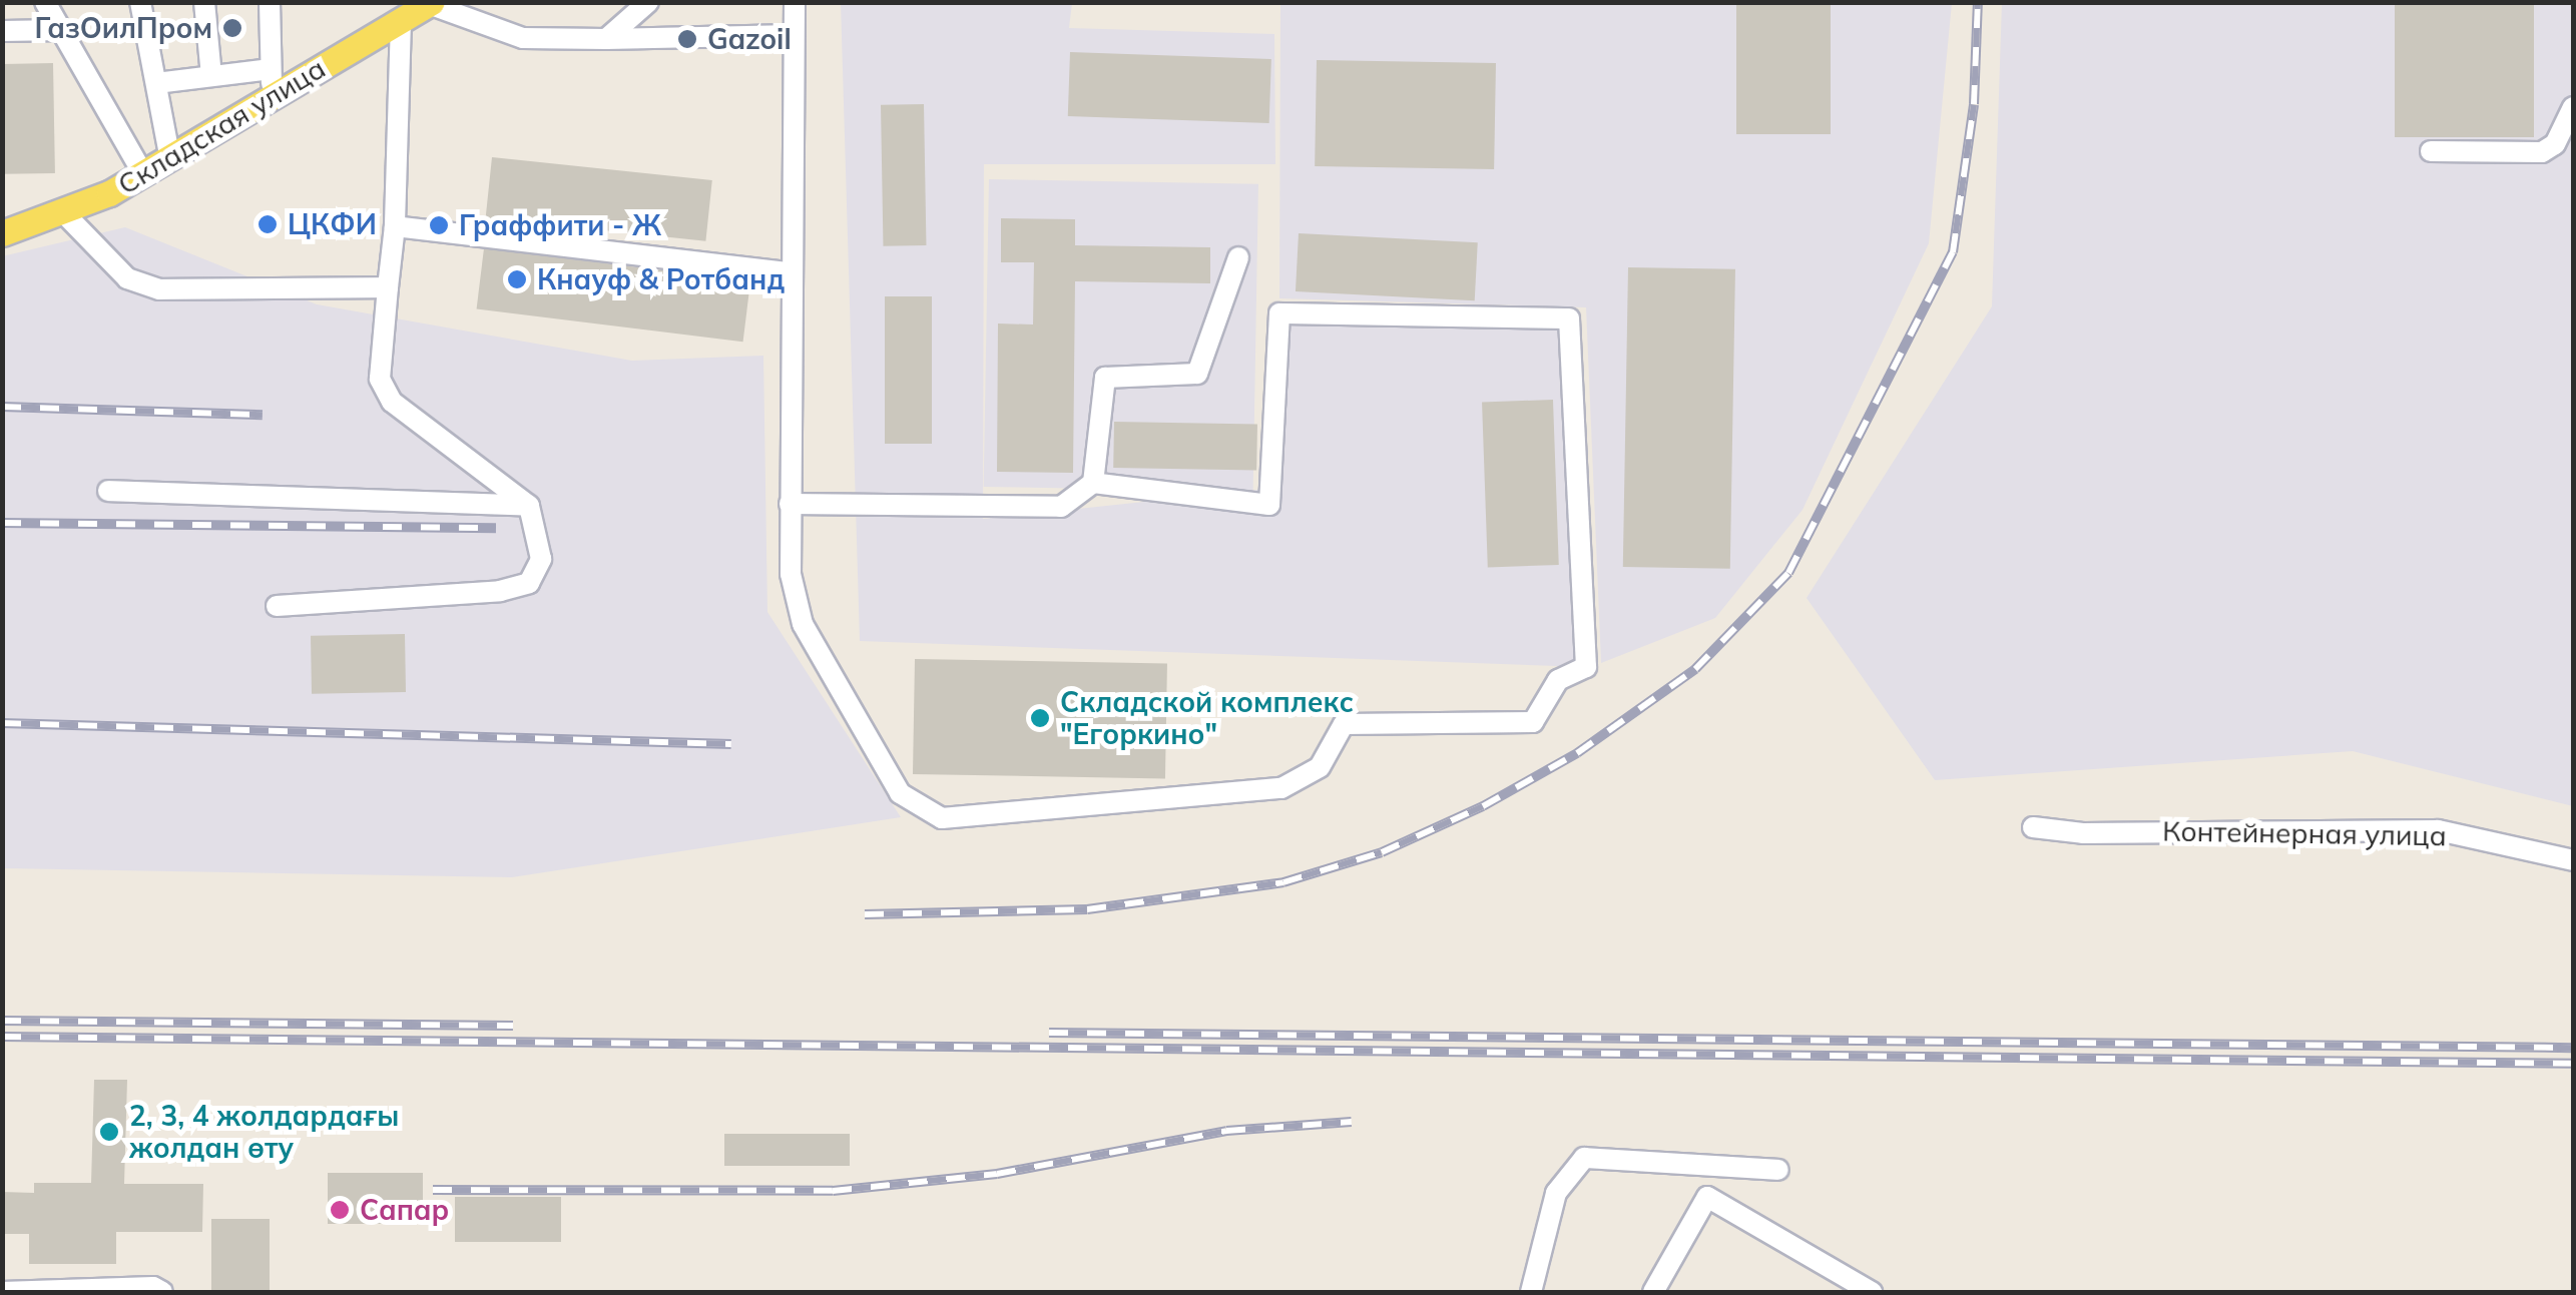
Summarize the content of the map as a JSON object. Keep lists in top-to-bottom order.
{
  "streets": {
    "main road": ["Складская улица"],
    "street": ["Контейнерная улица"]
  },
  "places": [
    "ГазОилПром",
    "Gazoil",
    "ЦКФИ",
    "Граффити - Ж",
    "Кнауф & Ротбанд",
    "Складской комплекс \"Егоркино\"",
    "2, 3, 4 жолдардағы жолдан өту",
    "Сапар"
  ]
}
